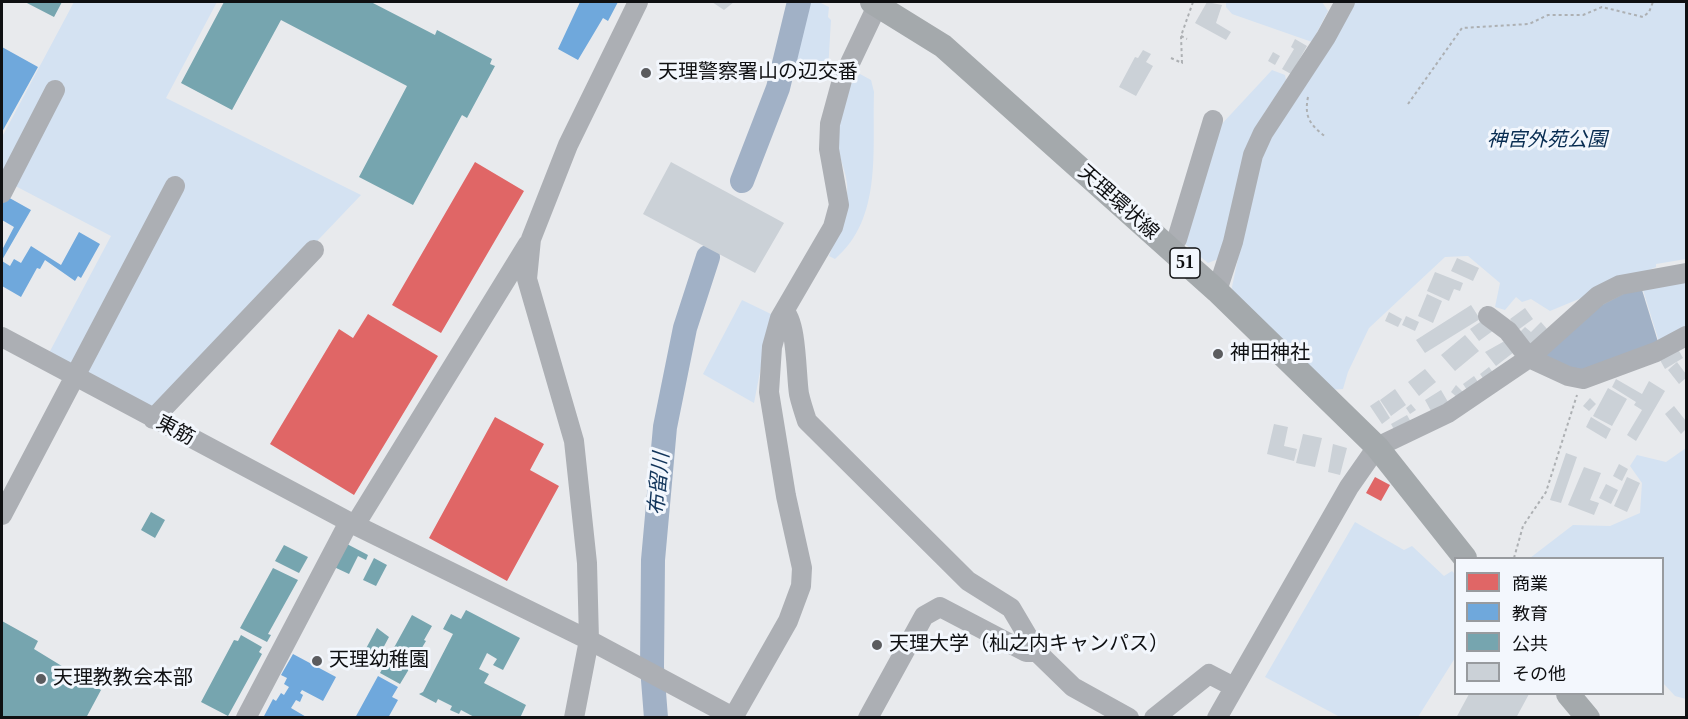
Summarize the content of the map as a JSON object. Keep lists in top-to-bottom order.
{
  "streets": {
    "main road": ["天理環状線", "51"],
    "street": ["東筋"]
  },
  "water": ["布留川"],
  "parks": ["神宮外苑公園"],
  "places": [
    "天理警察署山の辺交番",
    "神田神社",
    "天理大学（杣之内キャンパス）",
    "天理幼稚園",
    "天理教教会本部"
  ],
  "legend": [
    "商業",
    "教育",
    "公共",
    "その他"
  ]
}
